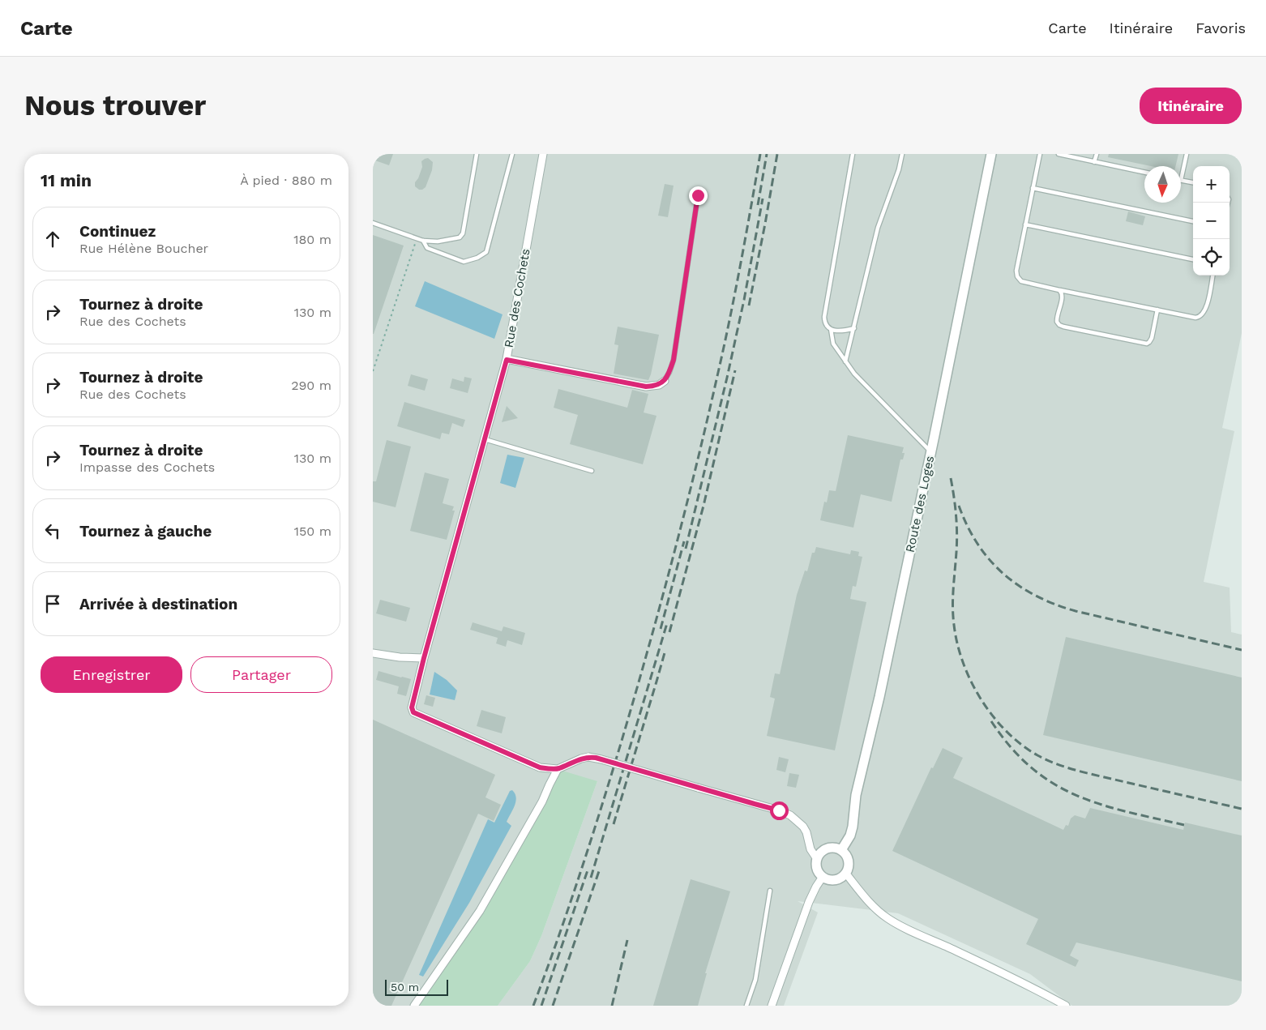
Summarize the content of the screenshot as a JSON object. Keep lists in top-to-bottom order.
{
  "streets": {
    "street": ["Rue des Cochets", "Route des Loges"]
  },
  "scale_bar": "50 m",
  "north": "bottom",
  "page": {
    "header": "Carte",
    "nav": ["Carte", "Itinéraire", "Favoris"],
    "buttons": [
      "Itinéraire",
      ["Enregistrer", "Partager"]
    ],
    "title": "Nous trouver",
    "heading": ["11 min", "À pied · 880 m"],
    "map_buttons": ["+", "−"],
    "list": [
      ["Continuez", "Rue Hélène Boucher", "180 m"],
      ["Tournez à droite", "Rue des Cochets", "130 m"],
      ["Tournez à droite", "Rue des Cochets", "290 m"],
      ["Tournez à droite", "Impasse des Cochets", "130 m"],
      ["Tournez à gauche", "150 m"],
      "Arrivée à destination"
    ],
    "scale": "50 m"
  }
}
